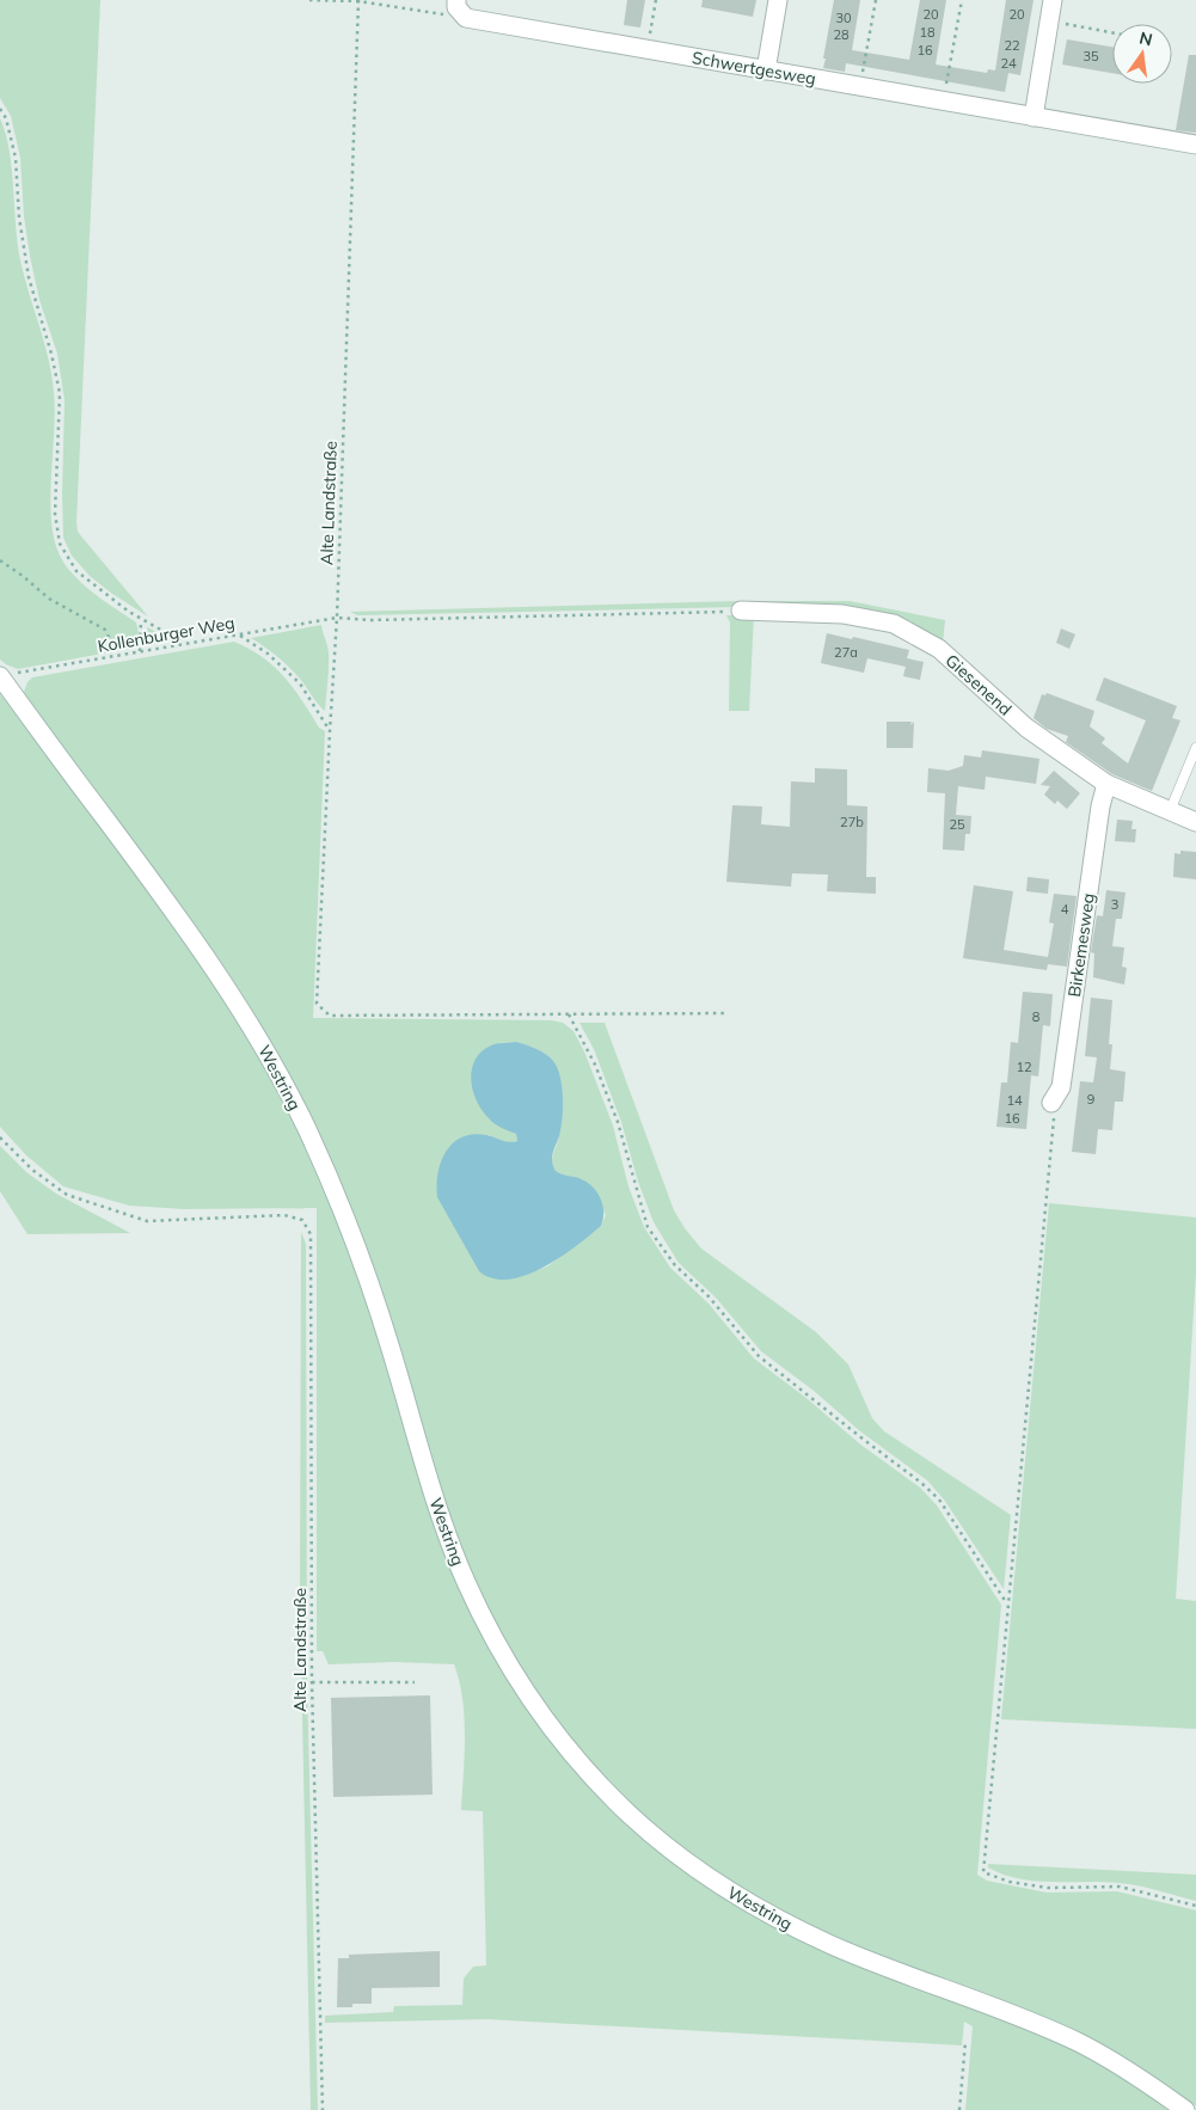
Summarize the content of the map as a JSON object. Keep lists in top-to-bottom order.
{
  "streets": {
    "main road": [
      "Schwertgesweg",
      "Giesenend",
      "Birkemesweg",
      "Westring"
    ],
    "path": ["Alte Landstraße", "Kollenburger Weg"]
  },
  "crossings": [
    ["Alte Landstraße", "Kollenburger Weg"],
    ["Kollenburger Weg", "Giesenend"],
    ["Kollenburger Weg", "Westring"],
    ["Giesenend", "Birkemesweg"]
  ],
  "house_numbers": [
    "20",
    "20",
    "30",
    "18",
    "28",
    "22",
    "16",
    "35",
    "24",
    "27a",
    "27b",
    "25",
    "3",
    "4",
    "8",
    "12",
    "9",
    "14",
    "16"
  ],
  "north": "top"
}
